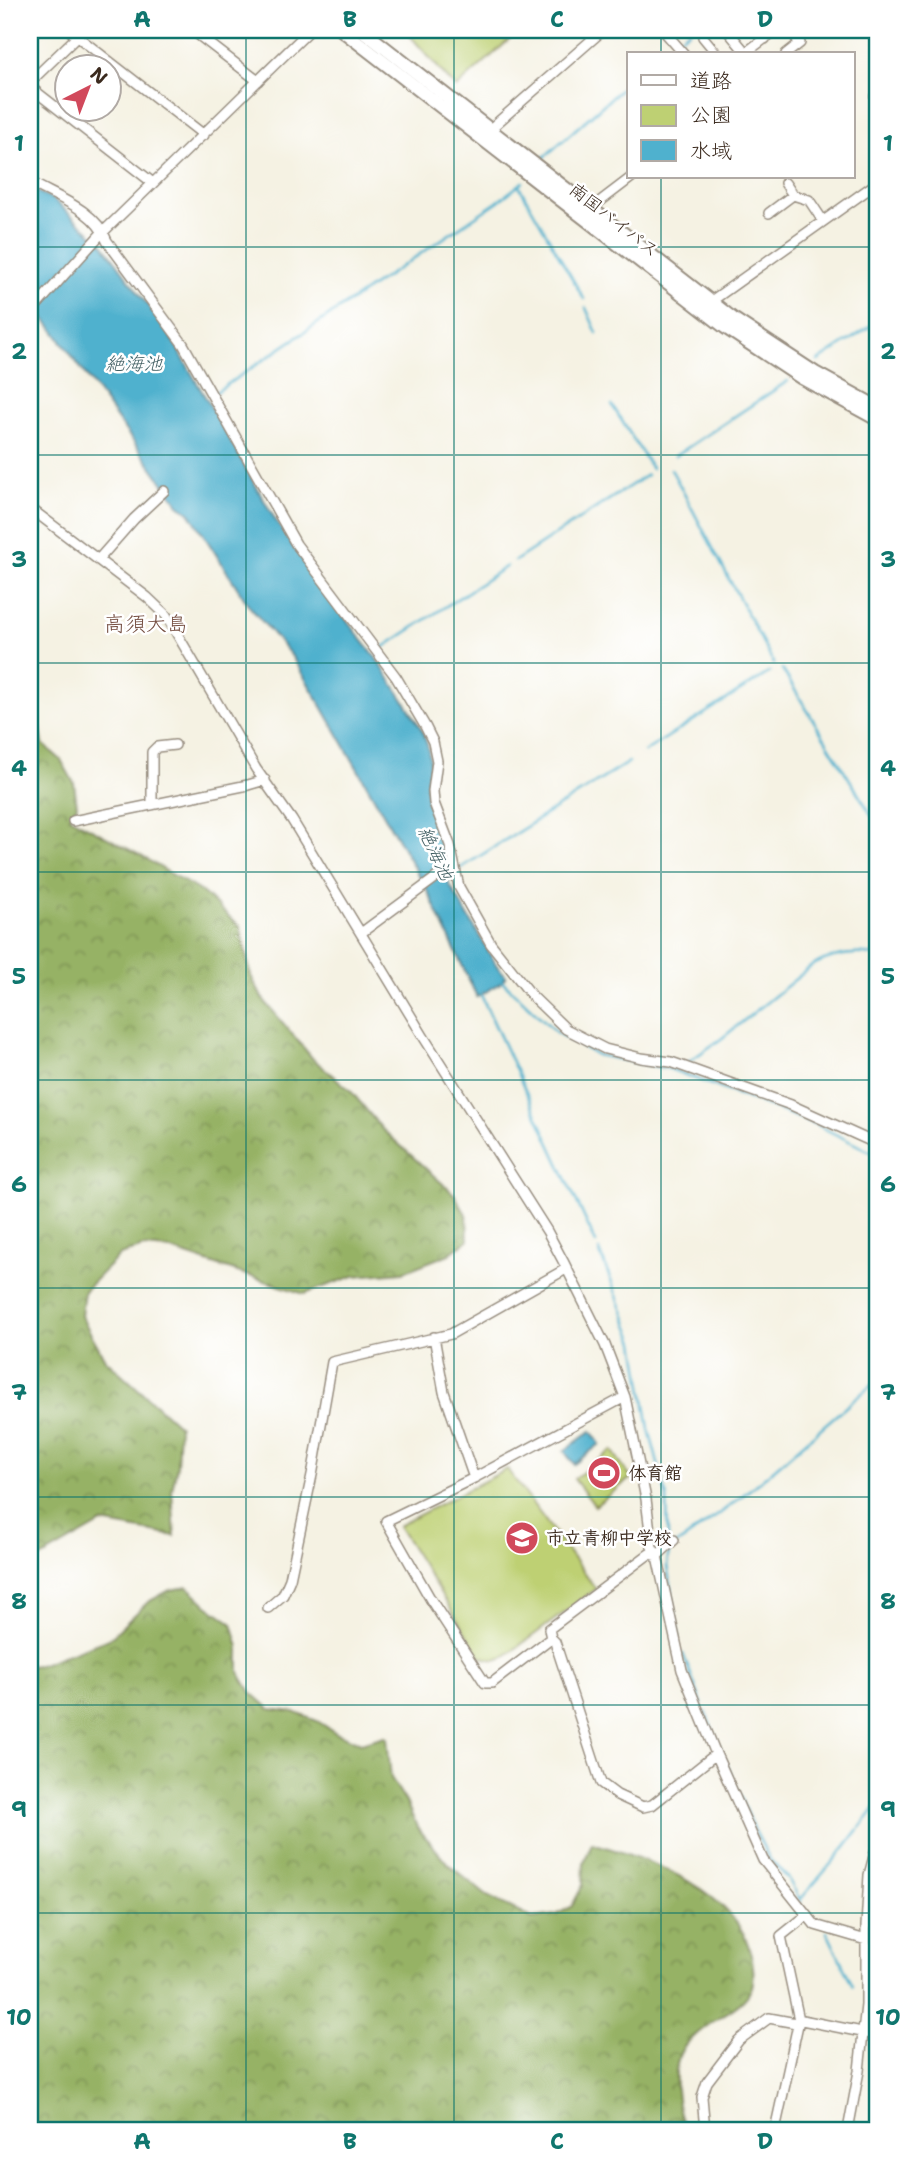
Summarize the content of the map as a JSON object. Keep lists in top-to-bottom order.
{
  "streets": {
    "highway": ["南国バイパス"]
  },
  "districts": ["高須大島"],
  "water": ["絶海池"],
  "places": {
    "sports": ["体育館"],
    "school or university": ["市立青柳中学校"]
  },
  "legend": ["道路", "公園", "水域"],
  "north": "top right",
  "grid": {
    "columns": [
      "A",
      "B",
      "C",
      "D"
    ],
    "rows": [
      "1",
      "2",
      "3",
      "4",
      "5",
      "6",
      "7",
      "8",
      "9",
      "10"
    ]
  }
}
